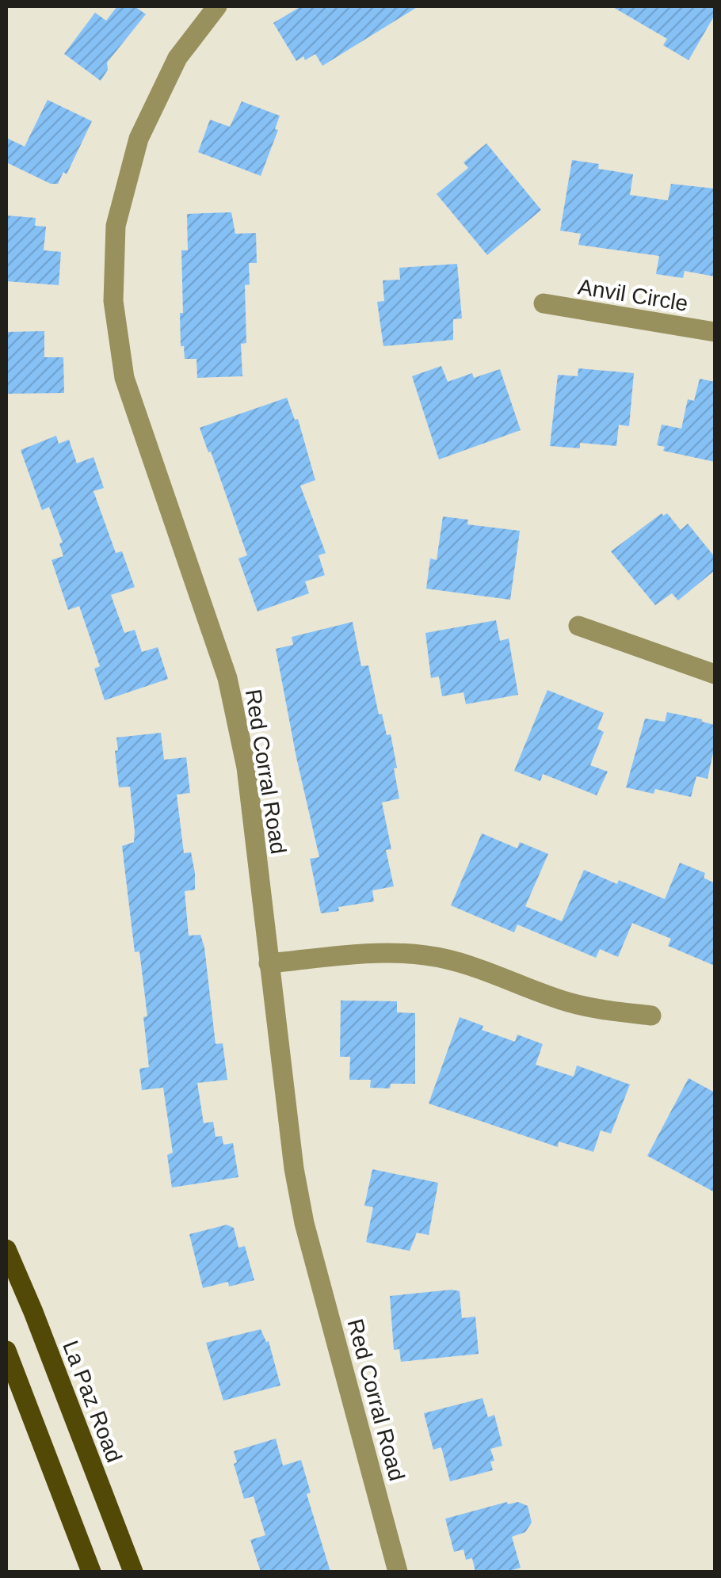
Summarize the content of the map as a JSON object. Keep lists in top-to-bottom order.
{
  "streets": {
    "main road": ["La Paz Road"],
    "street": ["Anvil Circle", "Red Corral Road"]
  }
}
